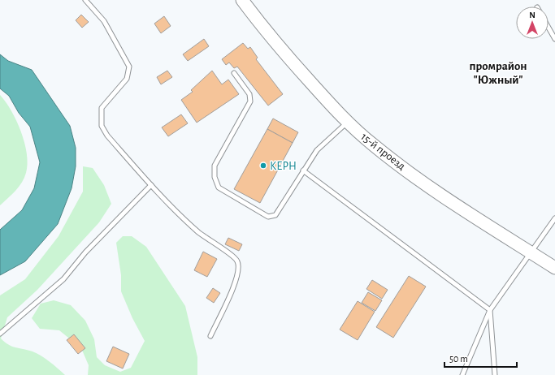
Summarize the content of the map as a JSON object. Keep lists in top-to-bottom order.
{
  "streets": {
    "main road": ["15-й проезд"]
  },
  "districts": ["промрайон \"Южный\""],
  "places": ["КЕРН"],
  "scale_bar": "50 m",
  "north": "top"
}
